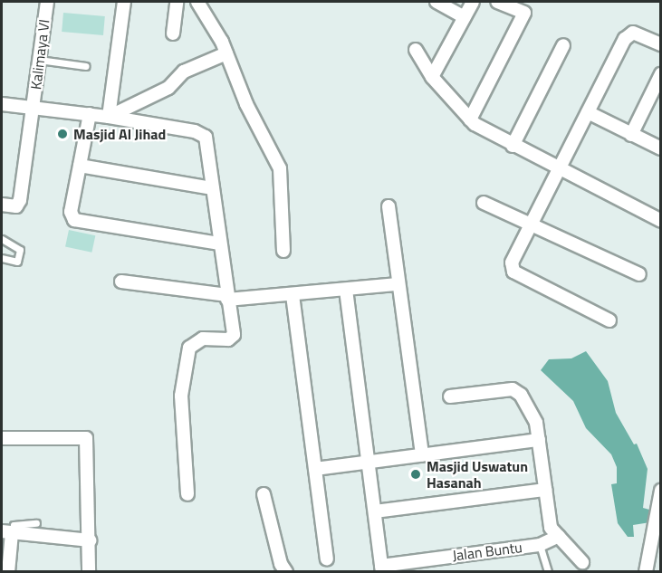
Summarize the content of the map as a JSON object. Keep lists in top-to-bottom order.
{
  "streets": {
    "street": ["Kalimaya VI", "Jalan Buntu"]
  },
  "places": ["Masjid Al Jihad", "Masjid Uswatun Hasanah"]
}
